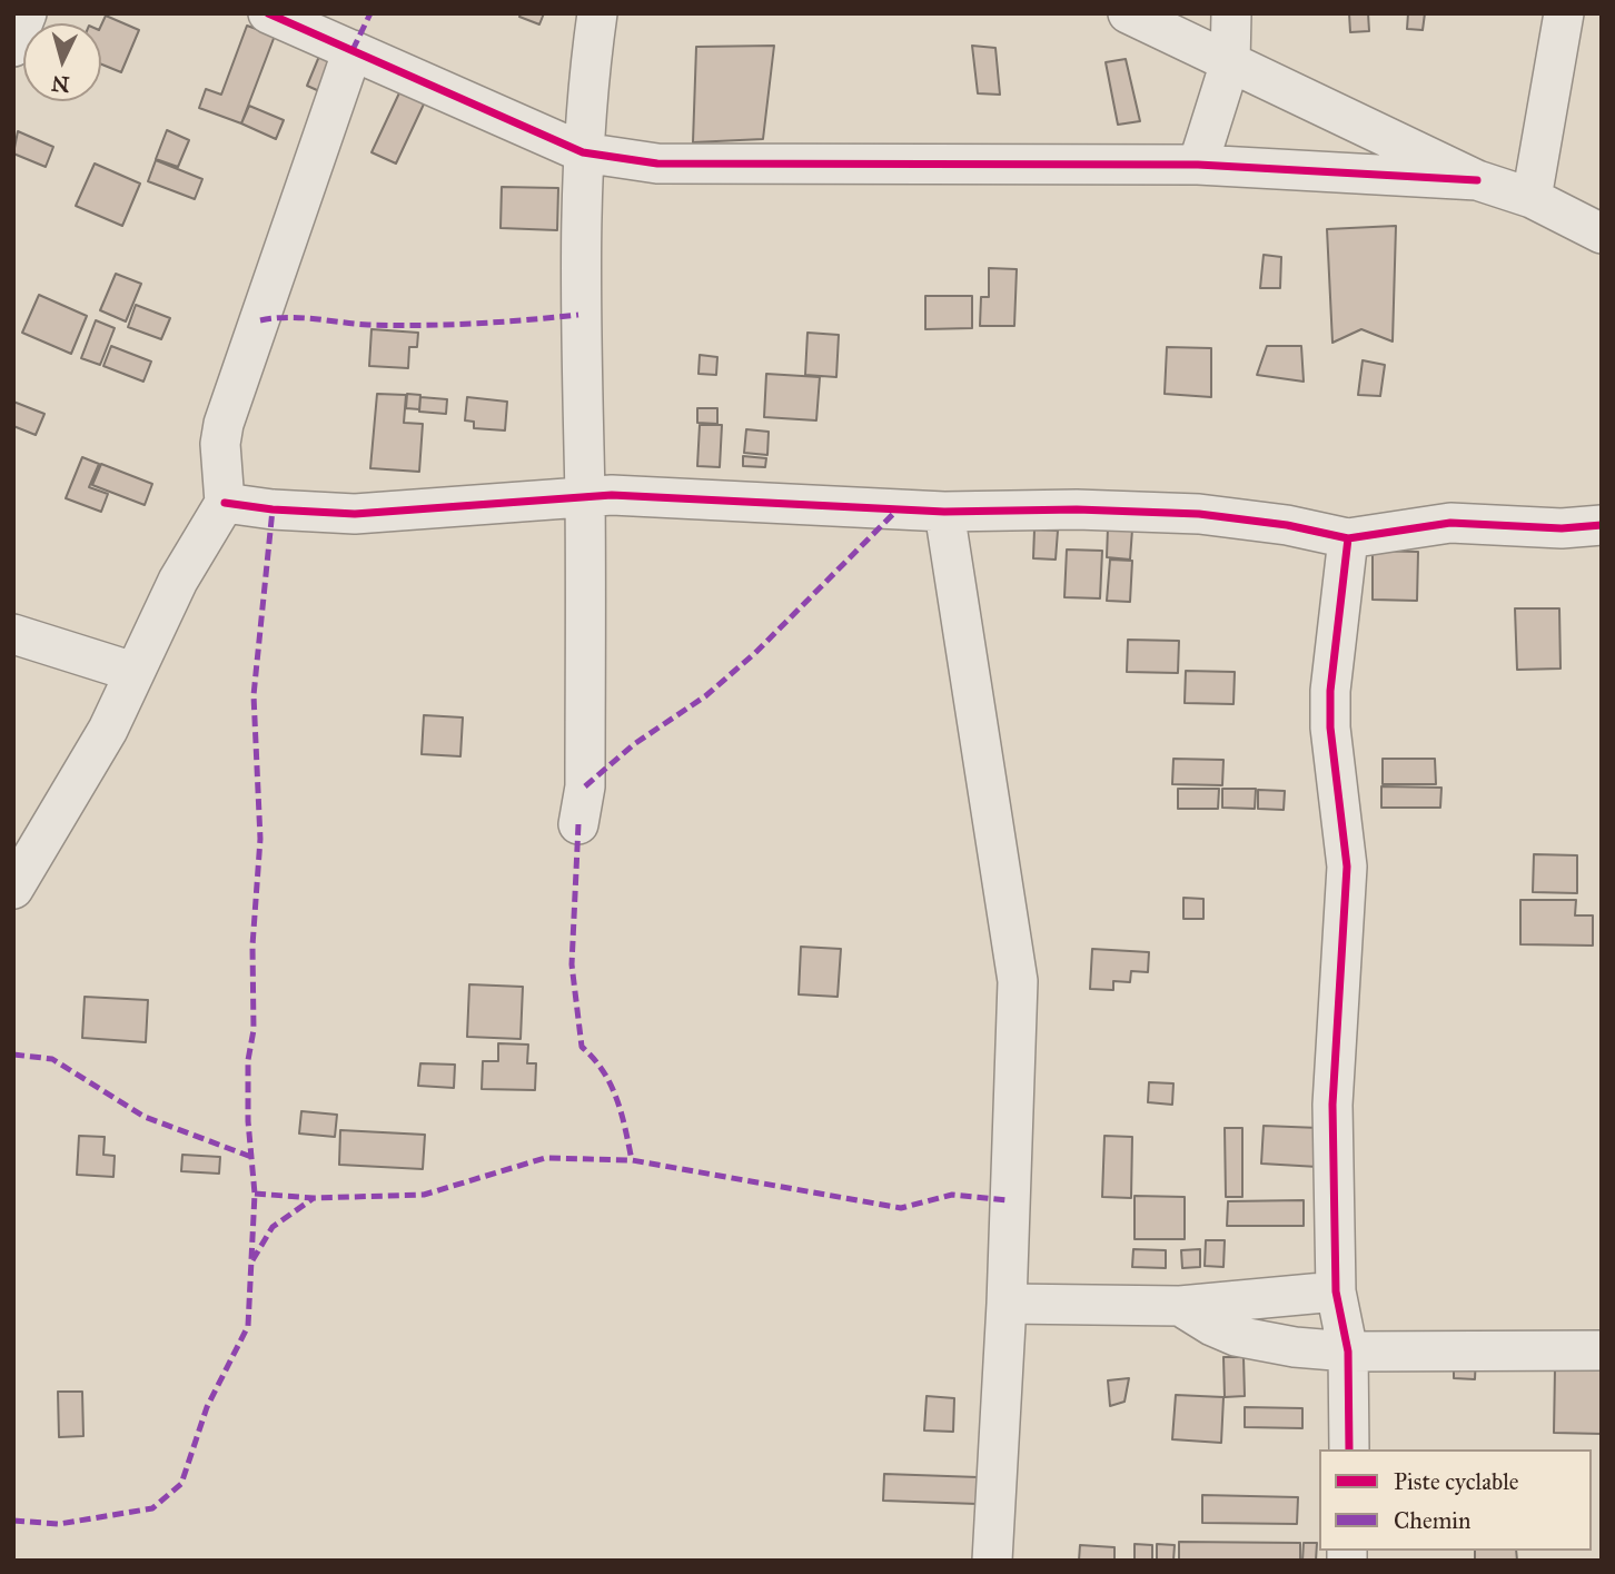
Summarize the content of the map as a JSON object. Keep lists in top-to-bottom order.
{
  "legend": ["Piste cyclable", "Chemin"],
  "north": "bottom"
}
